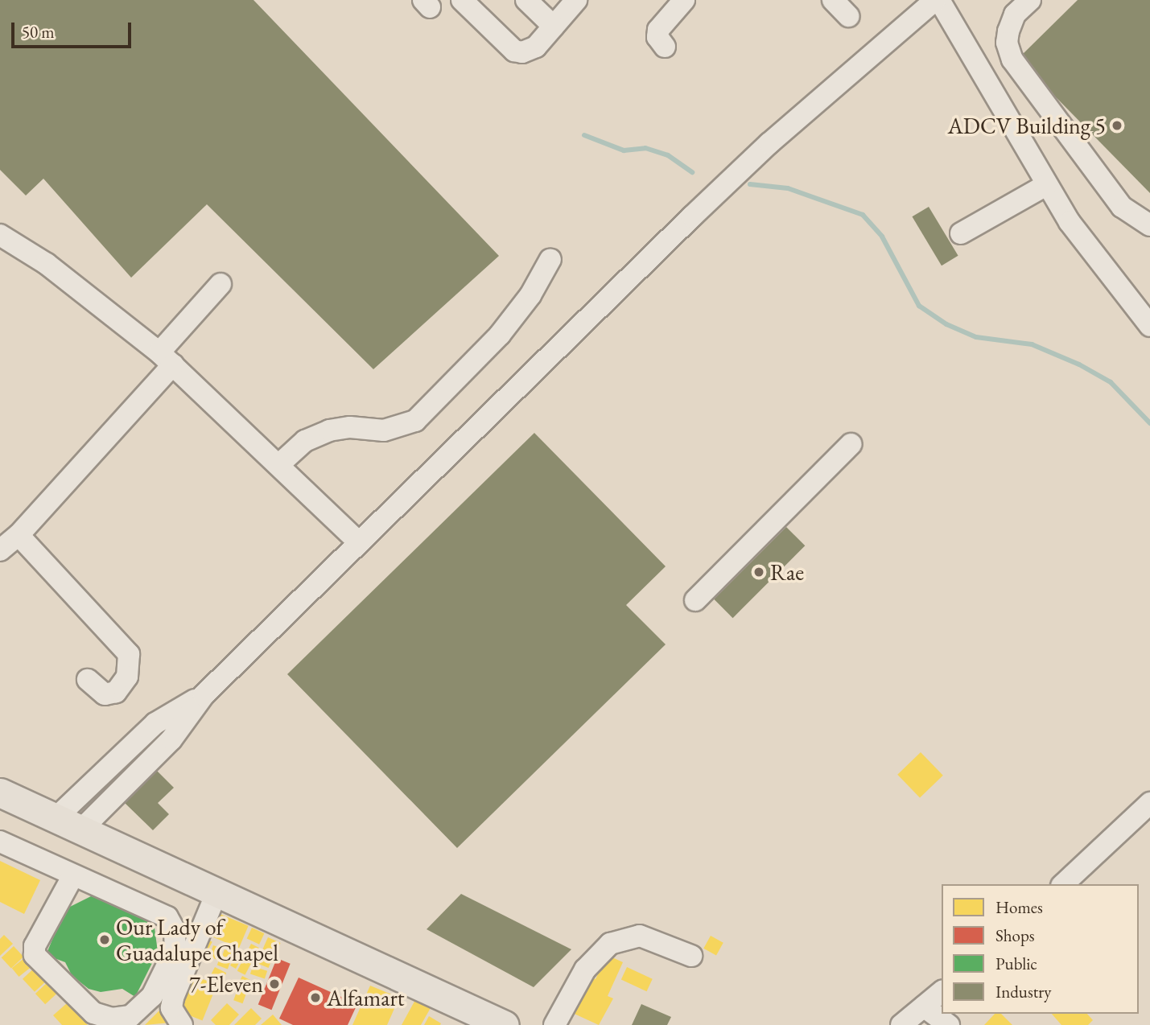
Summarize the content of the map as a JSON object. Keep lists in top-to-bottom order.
{
  "places": [
    "ADCV Building 5",
    "Rae",
    "Our Lady of Guadalupe Chapel",
    "7-Eleven",
    "Alfamart"
  ],
  "legend": [
    "Homes",
    "Shops",
    "Public",
    "Industry"
  ],
  "scale_bar": "50 m"
}
